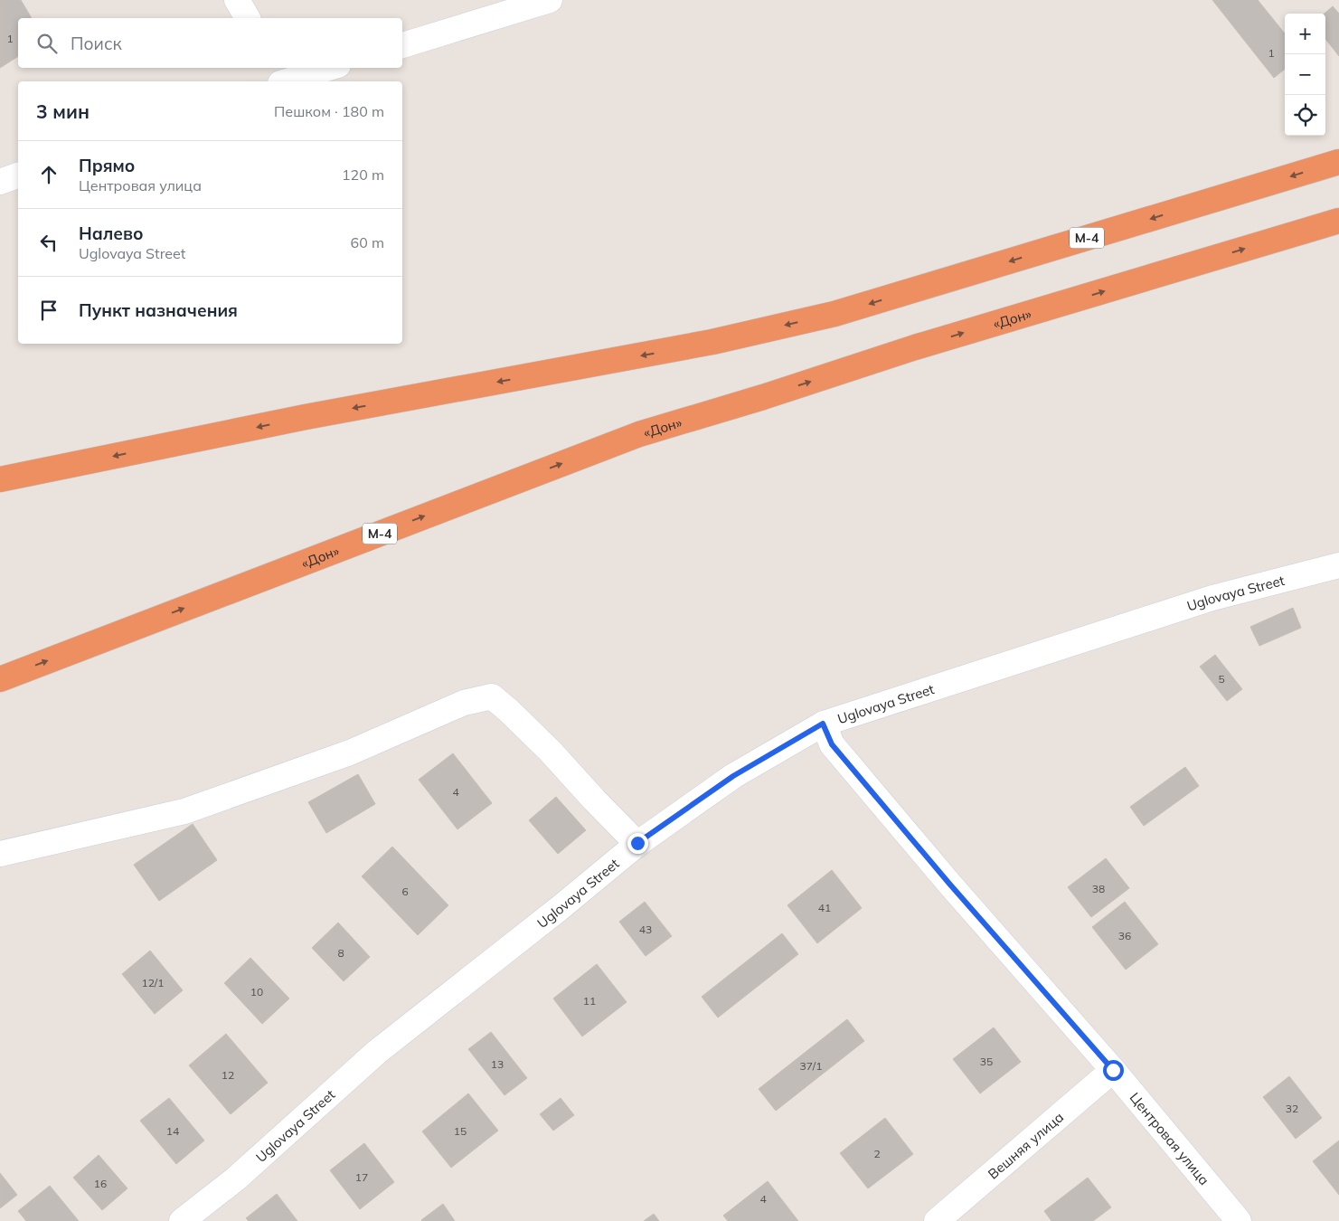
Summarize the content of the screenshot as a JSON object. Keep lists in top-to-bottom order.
{
  "streets": {
    "highway": ["М-4", "«Дон»"],
    "street": ["Uglovaya Street", "Центровая улица", "Вешняя улица"]
  },
  "crossings": [
    ["Uglovaya Street", "Центровая улица"],
    ["Центровая улица", "Вешняя улица"]
  ],
  "house_numbers": [
    "1",
    "1",
    "5",
    "4",
    "38",
    "6",
    "41",
    "43",
    "36",
    "8",
    "12/1",
    "10",
    "11",
    "35",
    "13",
    "37/1",
    "12",
    "32",
    "14",
    "15",
    "2",
    "17",
    "16",
    "4"
  ],
  "page": {
    "map_buttons": ["+", "−"],
    "search": "Поиск",
    "heading": ["3 мин", "Пешком · 180 m"],
    "list": [
      ["Прямо", "Центровая улица", "120 m"],
      ["Налево", "Uglovaya Street", "60 m"],
      "Пункт назначения"
    ]
  }
}
